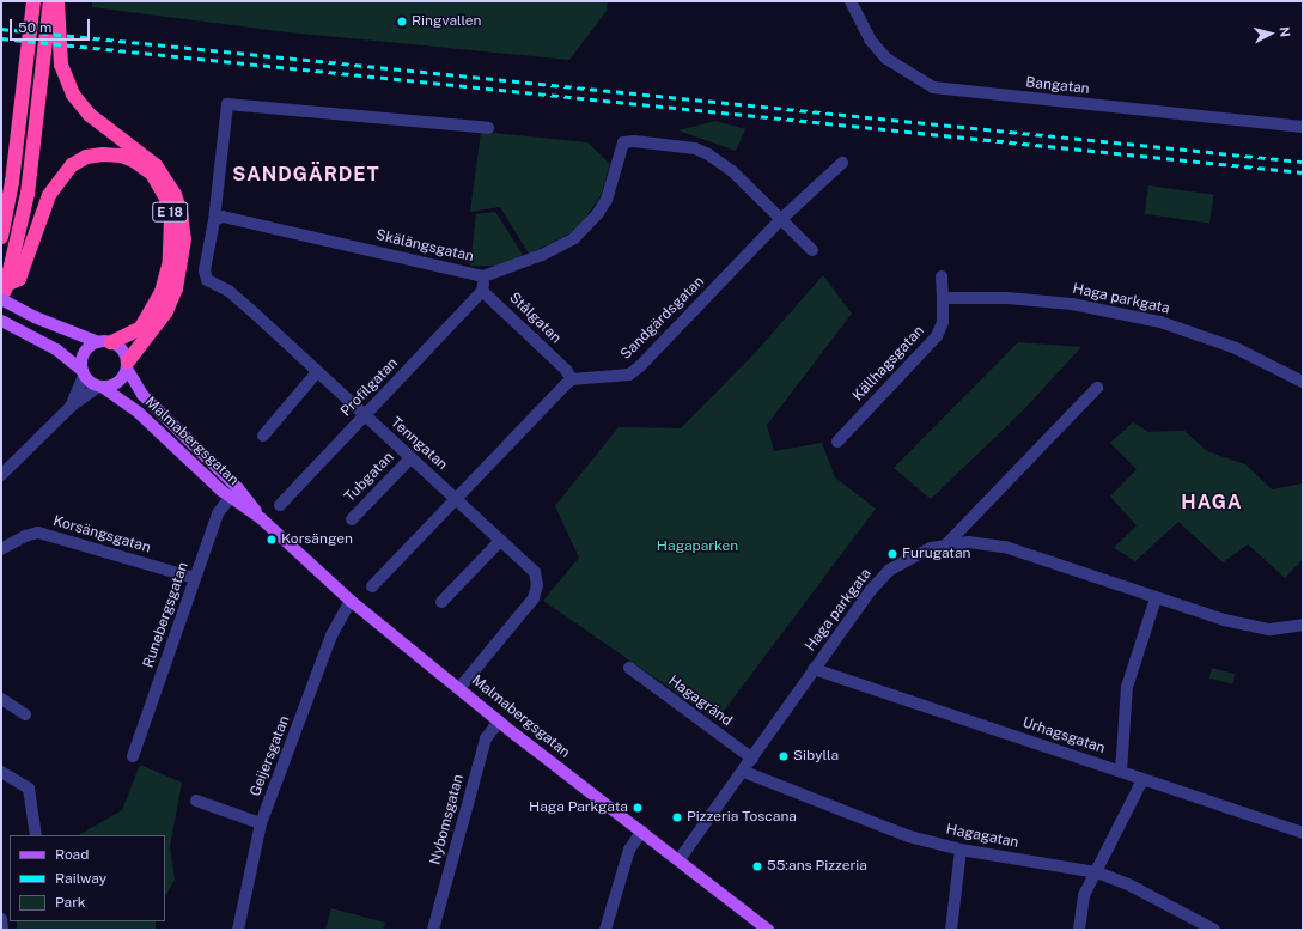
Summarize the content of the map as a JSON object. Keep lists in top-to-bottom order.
{
  "streets": {
    "highway": ["E 18"],
    "main road": ["Malmabergsgatan"],
    "street": [
      "Bangatan",
      "Skälängsgatan",
      "Haga parkgata",
      "Stålgatan",
      "Sandgärdsgatan",
      "Källhagsgatan",
      "Profilgatan",
      "Tenngatan",
      "Tubgatan",
      "Korsängsgatan",
      "Runebergsgatan",
      "Hagagränd",
      "Urhagsgatan",
      "Geijersgatan",
      "Nybomsgatan",
      "Hagagatan"
    ]
  },
  "crossings": [
    ["E 18", "Malmabergsgatan"],
    ["Skälängsgatan", "Sandgärdsgatan"],
    ["Skälängsgatan", "Tenngatan"],
    ["Haga parkgata", "Källhagsgatan"],
    ["Haga parkgata", "Malmabergsgatan"],
    ["Haga parkgata", "Hagagränd"],
    ["Haga parkgata", "Urhagsgatan"],
    ["Haga parkgata", "Hagagatan"],
    ["Stålgatan", "Sandgärdsgatan"],
    ["Stålgatan", "Profilgatan"],
    ["Profilgatan", "Tenngatan"],
    ["Malmabergsgatan", "Tenngatan"],
    ["Malmabergsgatan", "Runebergsgatan"],
    ["Malmabergsgatan", "Geijersgatan"],
    ["Malmabergsgatan", "Nybomsgatan"],
    ["Tenngatan", "Tubgatan"],
    ["Korsängsgatan", "Runebergsgatan"]
  ],
  "districts": ["SANDGÄRDET", "HAGA"],
  "parks": ["Hagaparken"],
  "places": [
    "Ringvallen",
    "Korsängen",
    "Furugatan",
    "Sibylla",
    "Haga Parkgata",
    "Pizzeria Toscana",
    "55:ans Pizzeria"
  ],
  "legend": ["Road", "Railway", "Park"],
  "scale_bar": "50 m",
  "north": "right"
}
